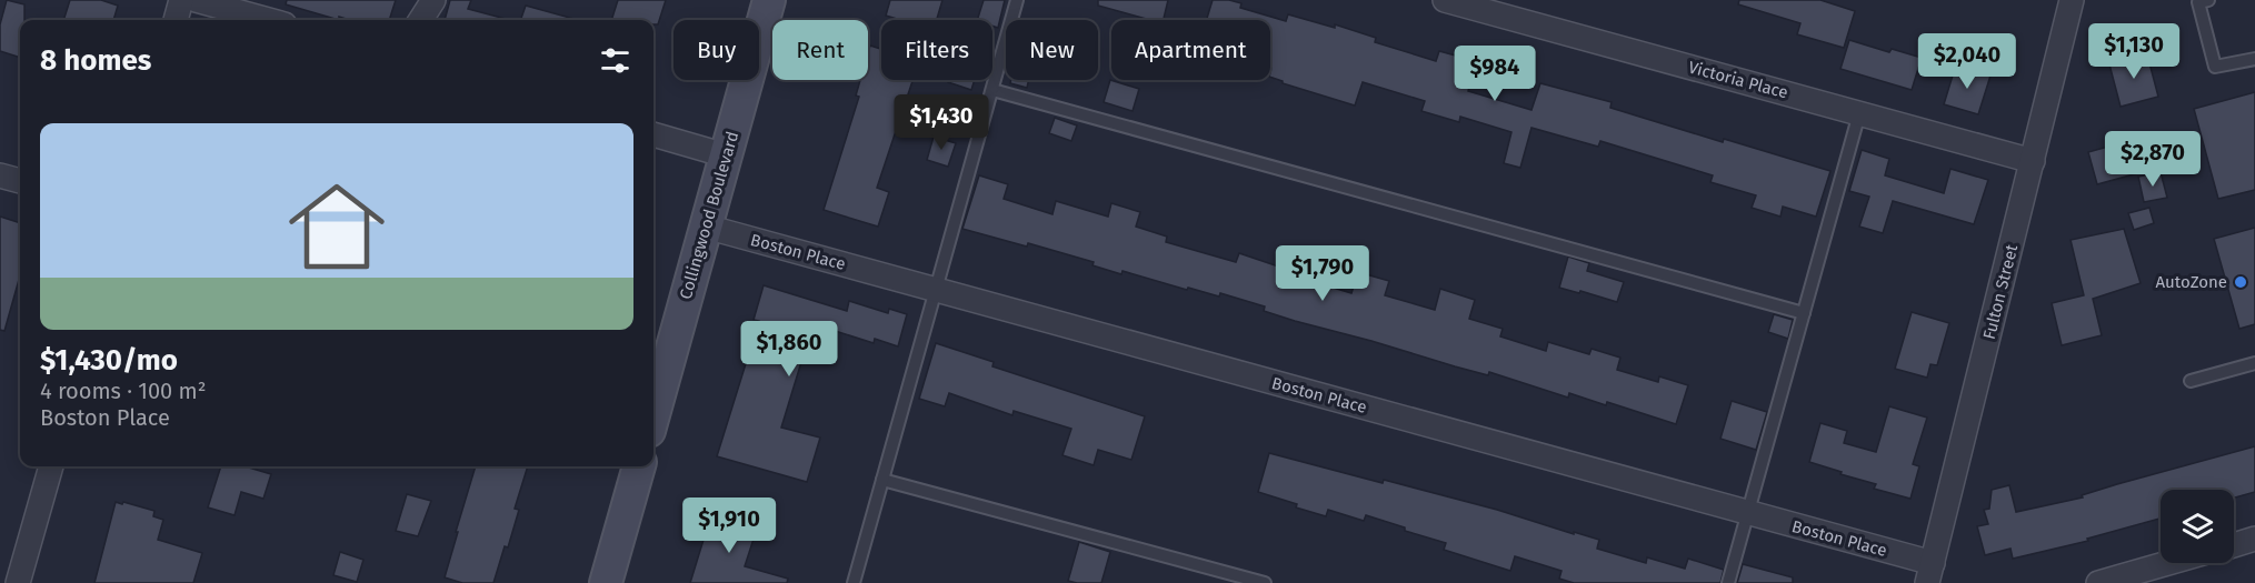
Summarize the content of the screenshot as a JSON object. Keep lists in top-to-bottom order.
{
  "streets": {
    "main road": ["Collingwood Boulevard"],
    "street": ["Victoria Place", "Boston Place", "Fulton Street"]
  },
  "crossings": [
    ["Victoria Place", "Fulton Street"],
    ["Collingwood Boulevard", "Boston Place"],
    ["Boston Place", "Fulton Street"]
  ],
  "places": ["AutoZone"],
  "page": {
    "chip": [
      "Buy",
      "Rent",
      "Filters",
      "New",
      "Apartment"
    ],
    "heading": "8 homes",
    "price": [
      "$1,130",
      "$2,040",
      "$984",
      "$1,430",
      "$2,870",
      "$1,790",
      "$1,860",
      "$1,910"
    ],
    "list": [
      {
        "name": "$1,430/mo",
        "note": "4 rooms · 100 m² · Boston Place"
      }
    ]
  }
}
